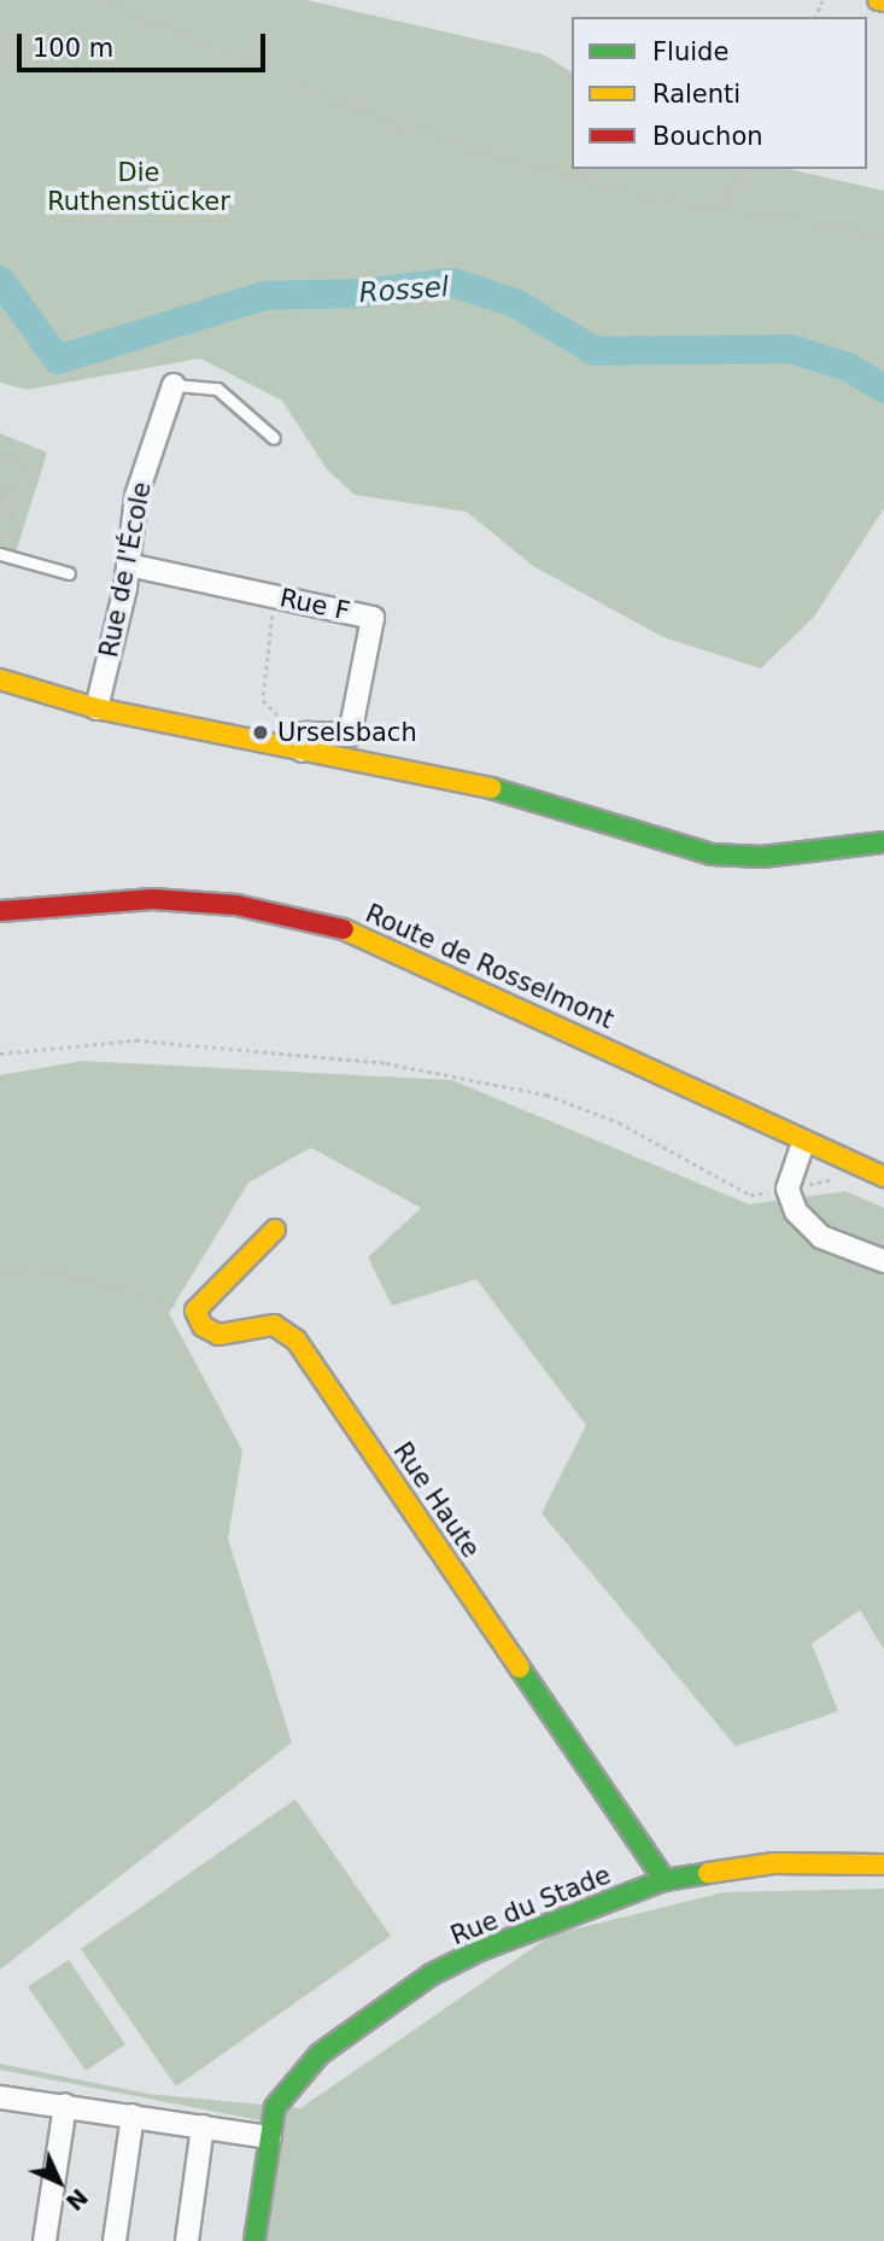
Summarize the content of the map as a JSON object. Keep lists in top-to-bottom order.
{
  "streets": {
    "street": [
      "Rue de l'École",
      "Rue F",
      "Route de Rosselmont",
      "Rue Haute",
      "Rue du Stade"
    ]
  },
  "crossings": [
    ["Rue de l'École", "Rue F"],
    ["Rue Haute", "Rue du Stade"]
  ],
  "water": ["Rossel"],
  "parks": ["Die Ruthenstücker"],
  "places": ["Urselsbach"],
  "legend": ["Fluide", "Ralenti", "Bouchon"],
  "scale_bar": "100 m",
  "north": "bottom right"
}
